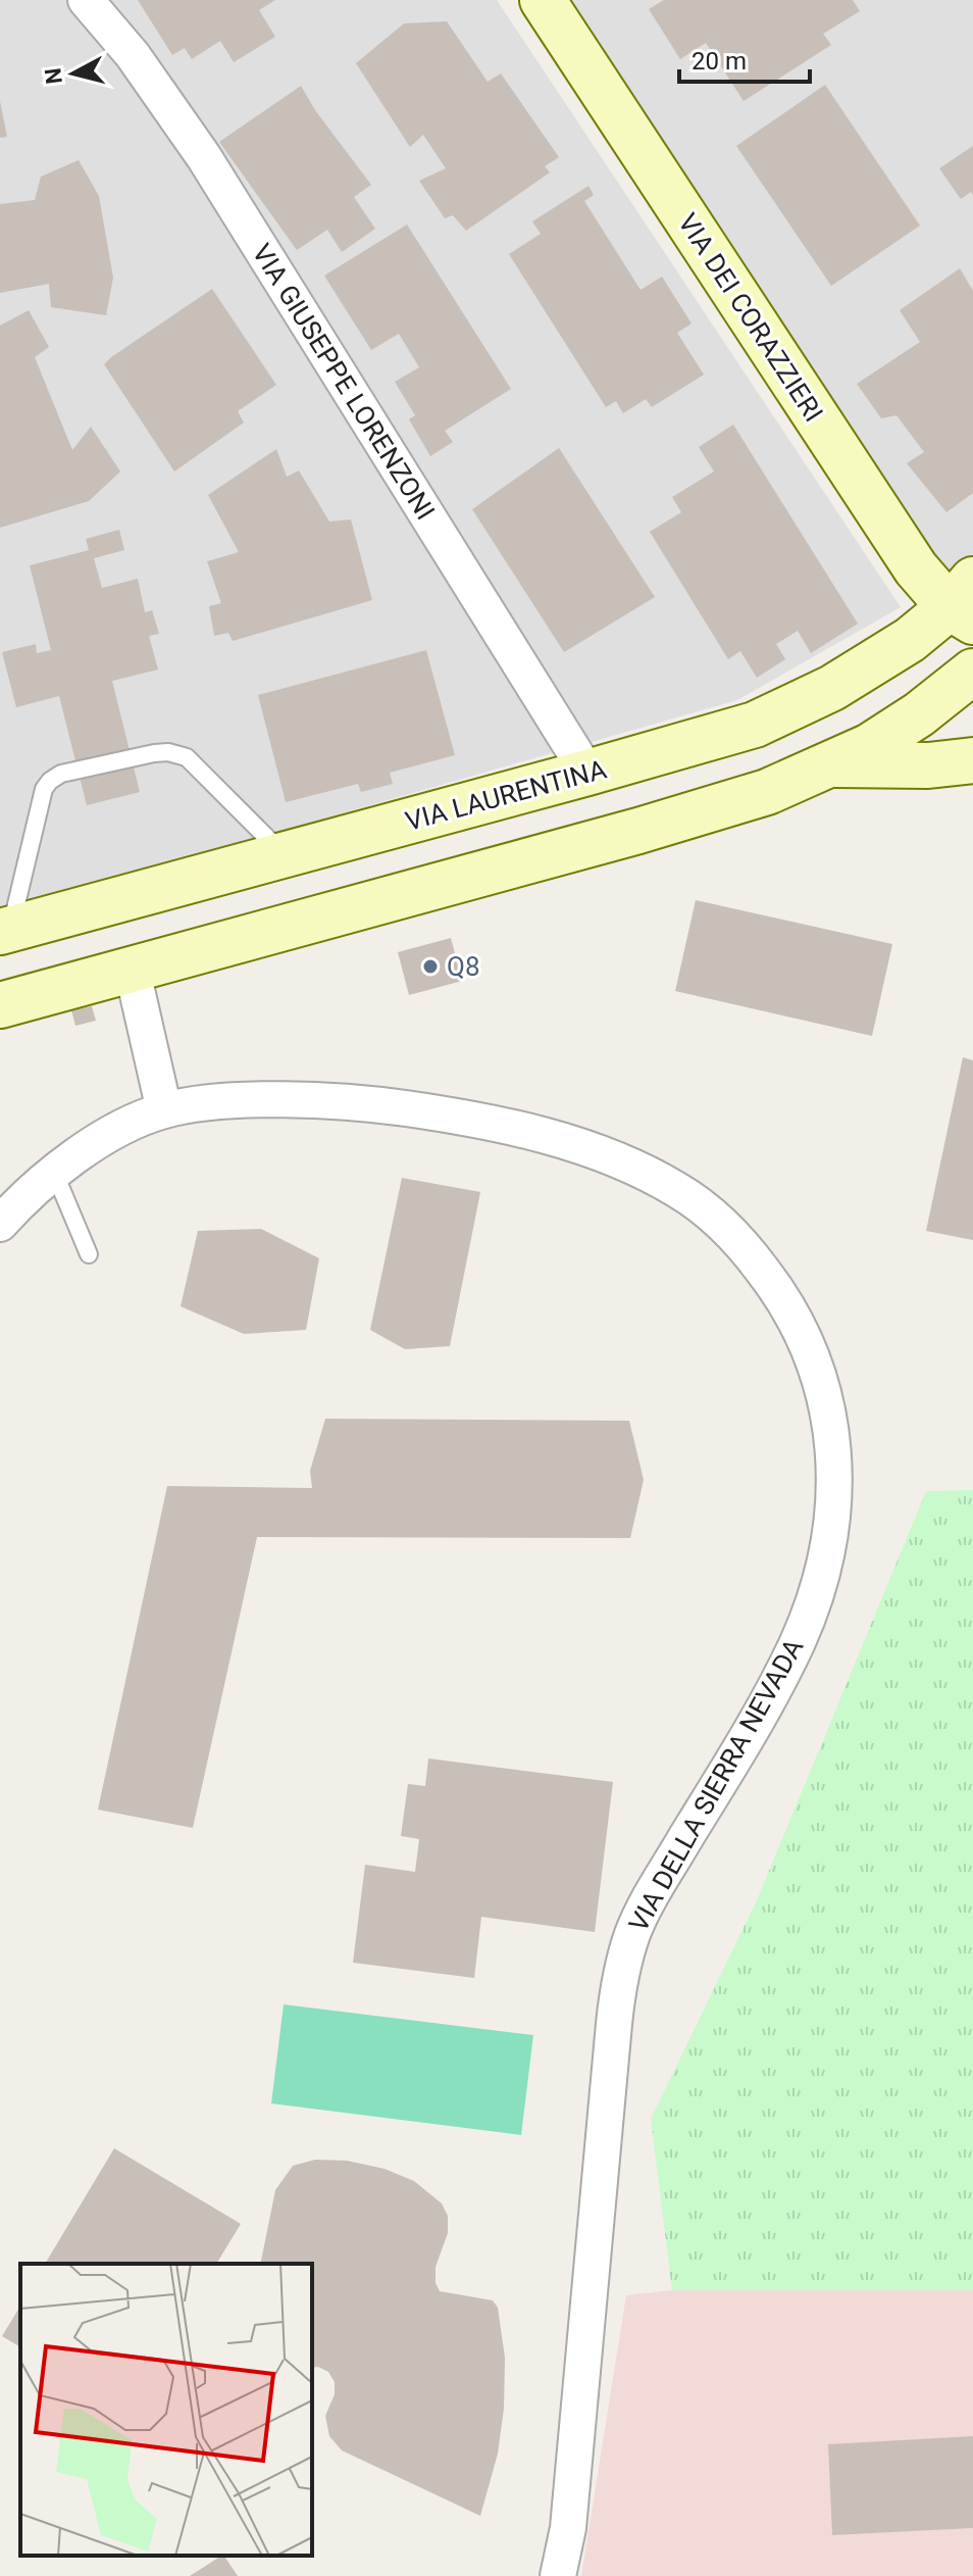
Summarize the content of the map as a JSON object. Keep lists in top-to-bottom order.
{
  "streets": {
    "main road": ["VIA DEI CORAZZIERI", "VIA LAURENTINA"],
    "street": ["VIA GIUSEPPE LORENZONI", "VIA DELLA SIERRA NEVADA"]
  },
  "crossings": [
    ["VIA DEI CORAZZIERI", "VIA LAURENTINA"],
    ["VIA GIUSEPPE LORENZONI", "VIA LAURENTINA"]
  ],
  "places": ["Q8"],
  "scale_bar": "20 m",
  "north": "left"
}
